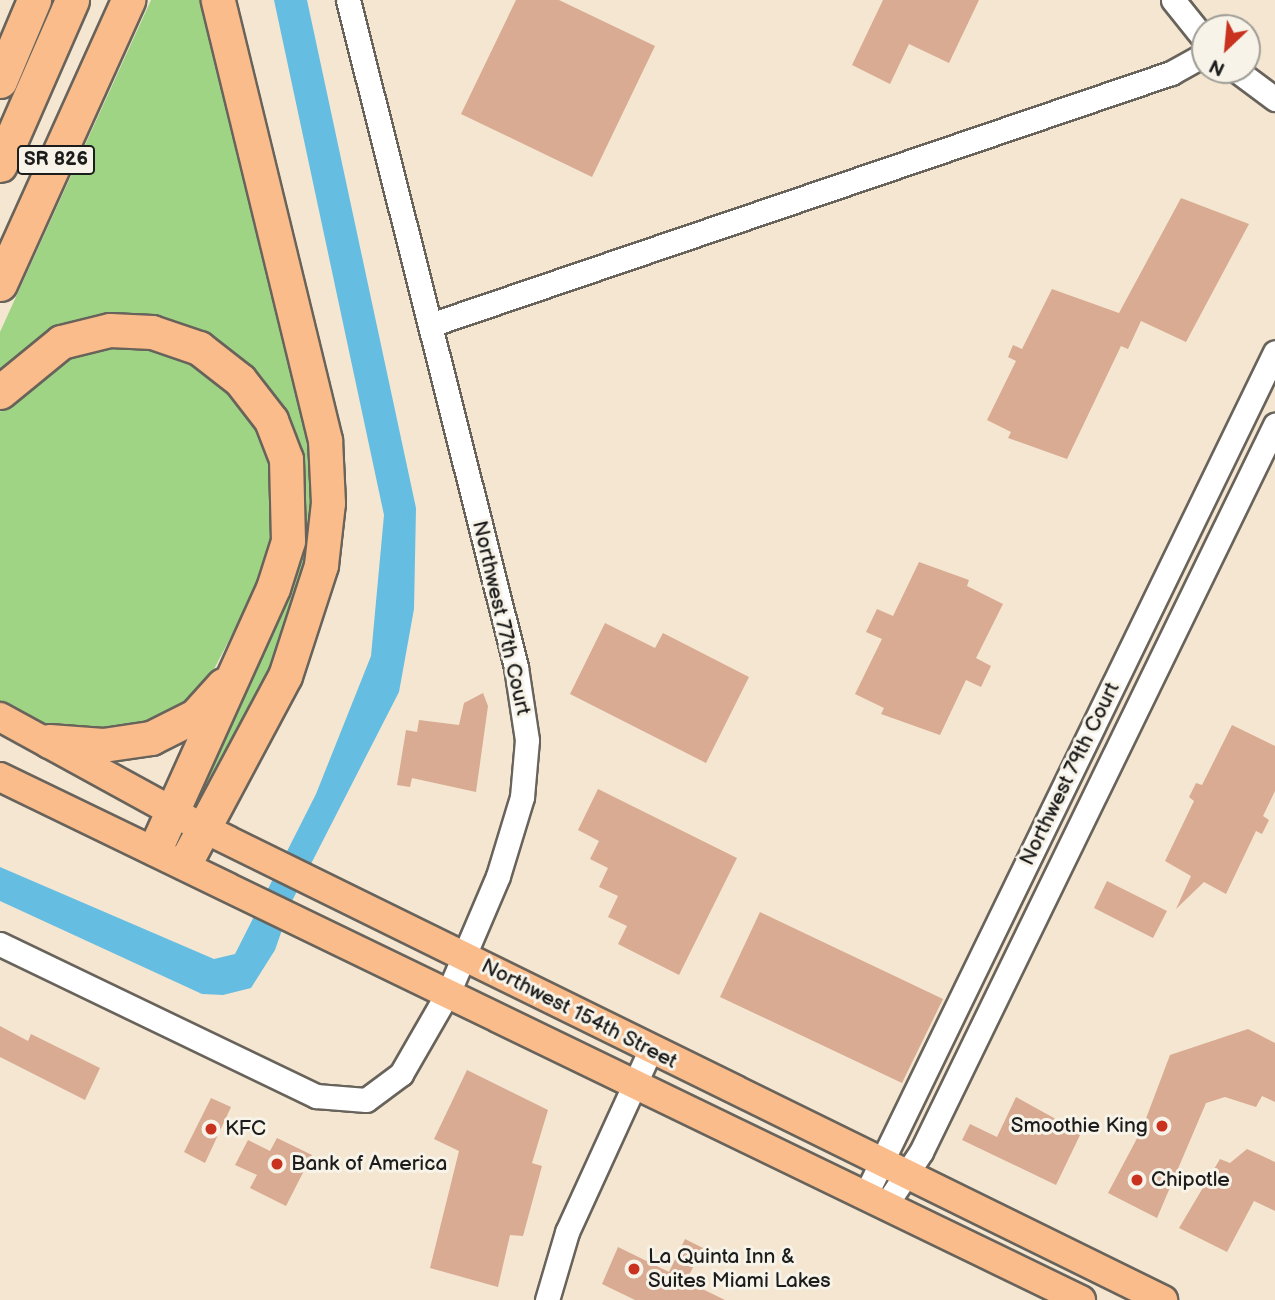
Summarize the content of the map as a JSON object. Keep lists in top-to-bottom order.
{
  "streets": {
    "highway": ["SR 826"],
    "main road": ["Northwest 154th Street"],
    "street": ["Northwest 77th Court", "Northwest 79th Court"]
  },
  "crossings": [
    ["Northwest 77th Court", "Northwest 154th Street"],
    ["Northwest 79th Court", "Northwest 154th Street"]
  ],
  "places": [
    "Smoothie King",
    "KFC",
    "Bank of America",
    "Chipotle",
    "La Quinta Inn & Suites Miami Lakes"
  ],
  "north": "bottom left"
}
